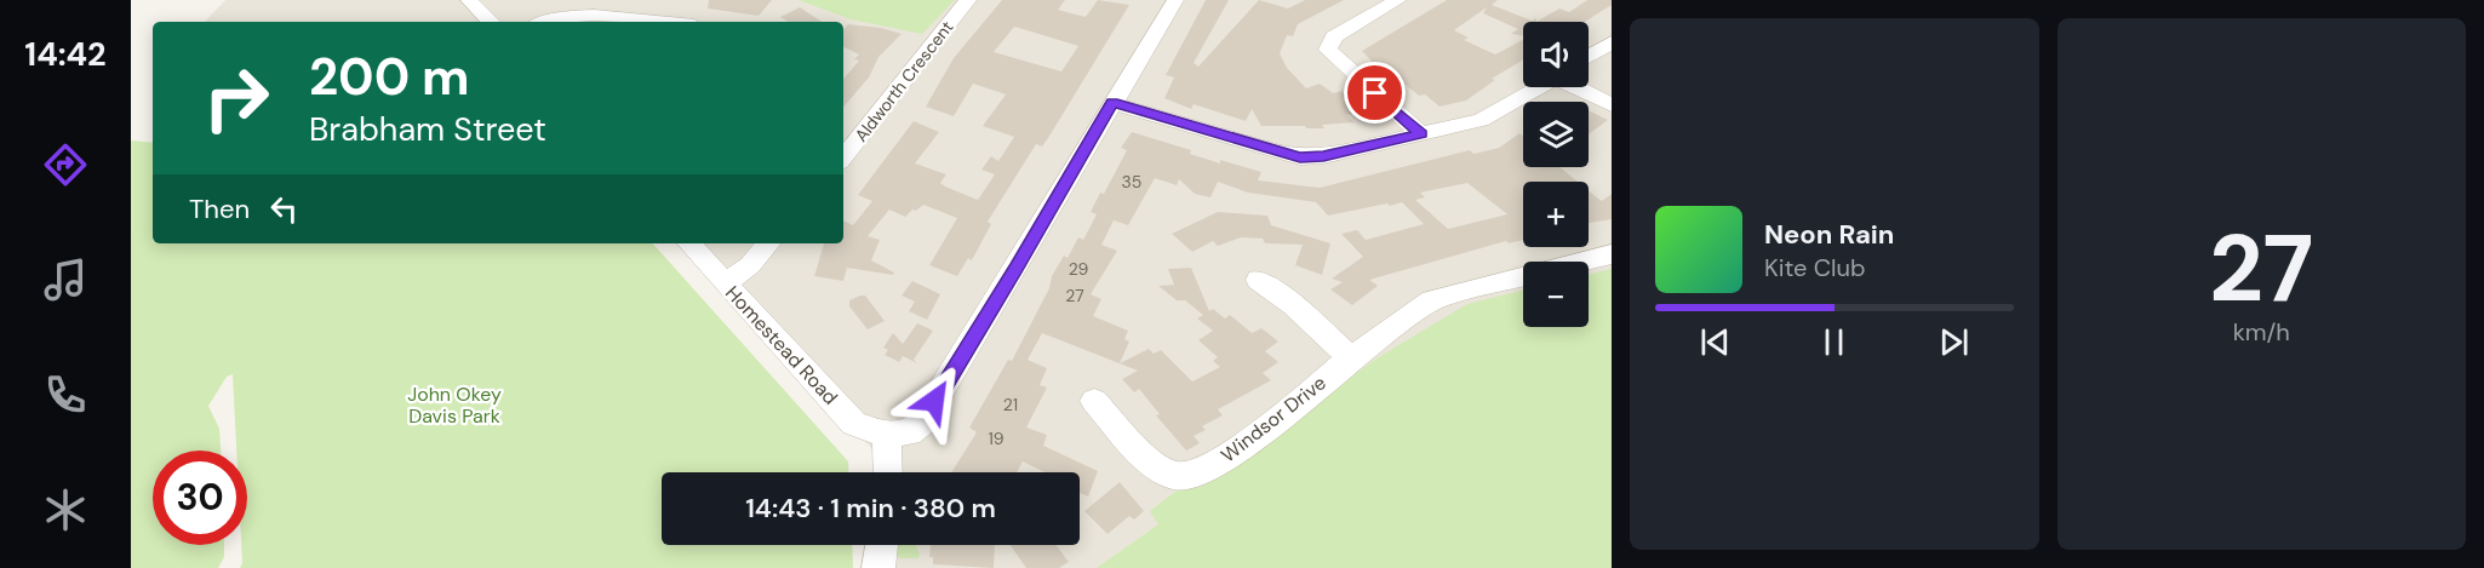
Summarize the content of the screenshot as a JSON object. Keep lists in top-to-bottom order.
{
  "streets": {
    "street": ["Aldworth Crescent", "Homestead Road", "Windsor Drive"]
  },
  "parks": ["John Okey Davis Park"],
  "house_numbers": [
    "35",
    "29",
    "27",
    "21",
    "19"
  ],
  "page": {
    "tabs": "14:42",
    "tile": ["27", "km/h"],
    "map_buttons": ["+", "−"],
    "turn": ["200 m", "Brabham Street"],
    "then": "Then",
    "song": ["Neon Rain", "Kite Club"],
    "limit": "30",
    "trip": "14:43 · 1 min · 380 m"
  }
}
